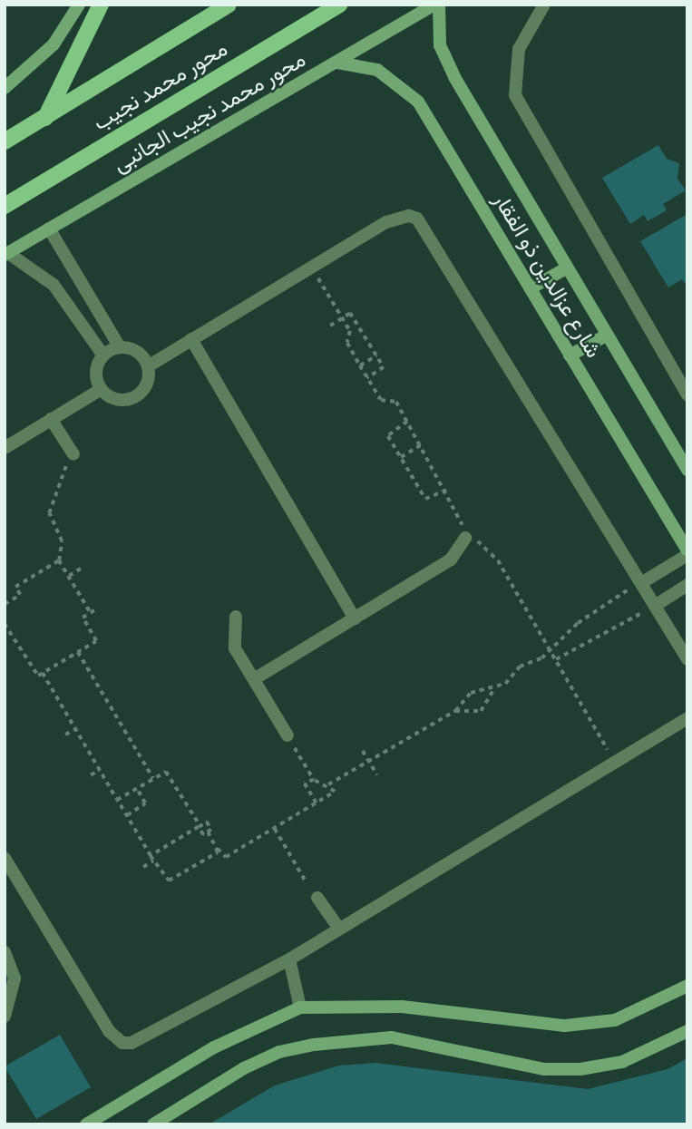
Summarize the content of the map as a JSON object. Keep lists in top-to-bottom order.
{
  "streets": {
    "main road": ["محور محمد نجيب"],
    "street": ["محور محمد نجيب الجانبى", "شارع عزالدين ذو الفقار"]
  },
  "crossings": [
    ["محور محمد نجيب الجانبى", "شارع عزالدين ذو الفقار"]
  ]
}
